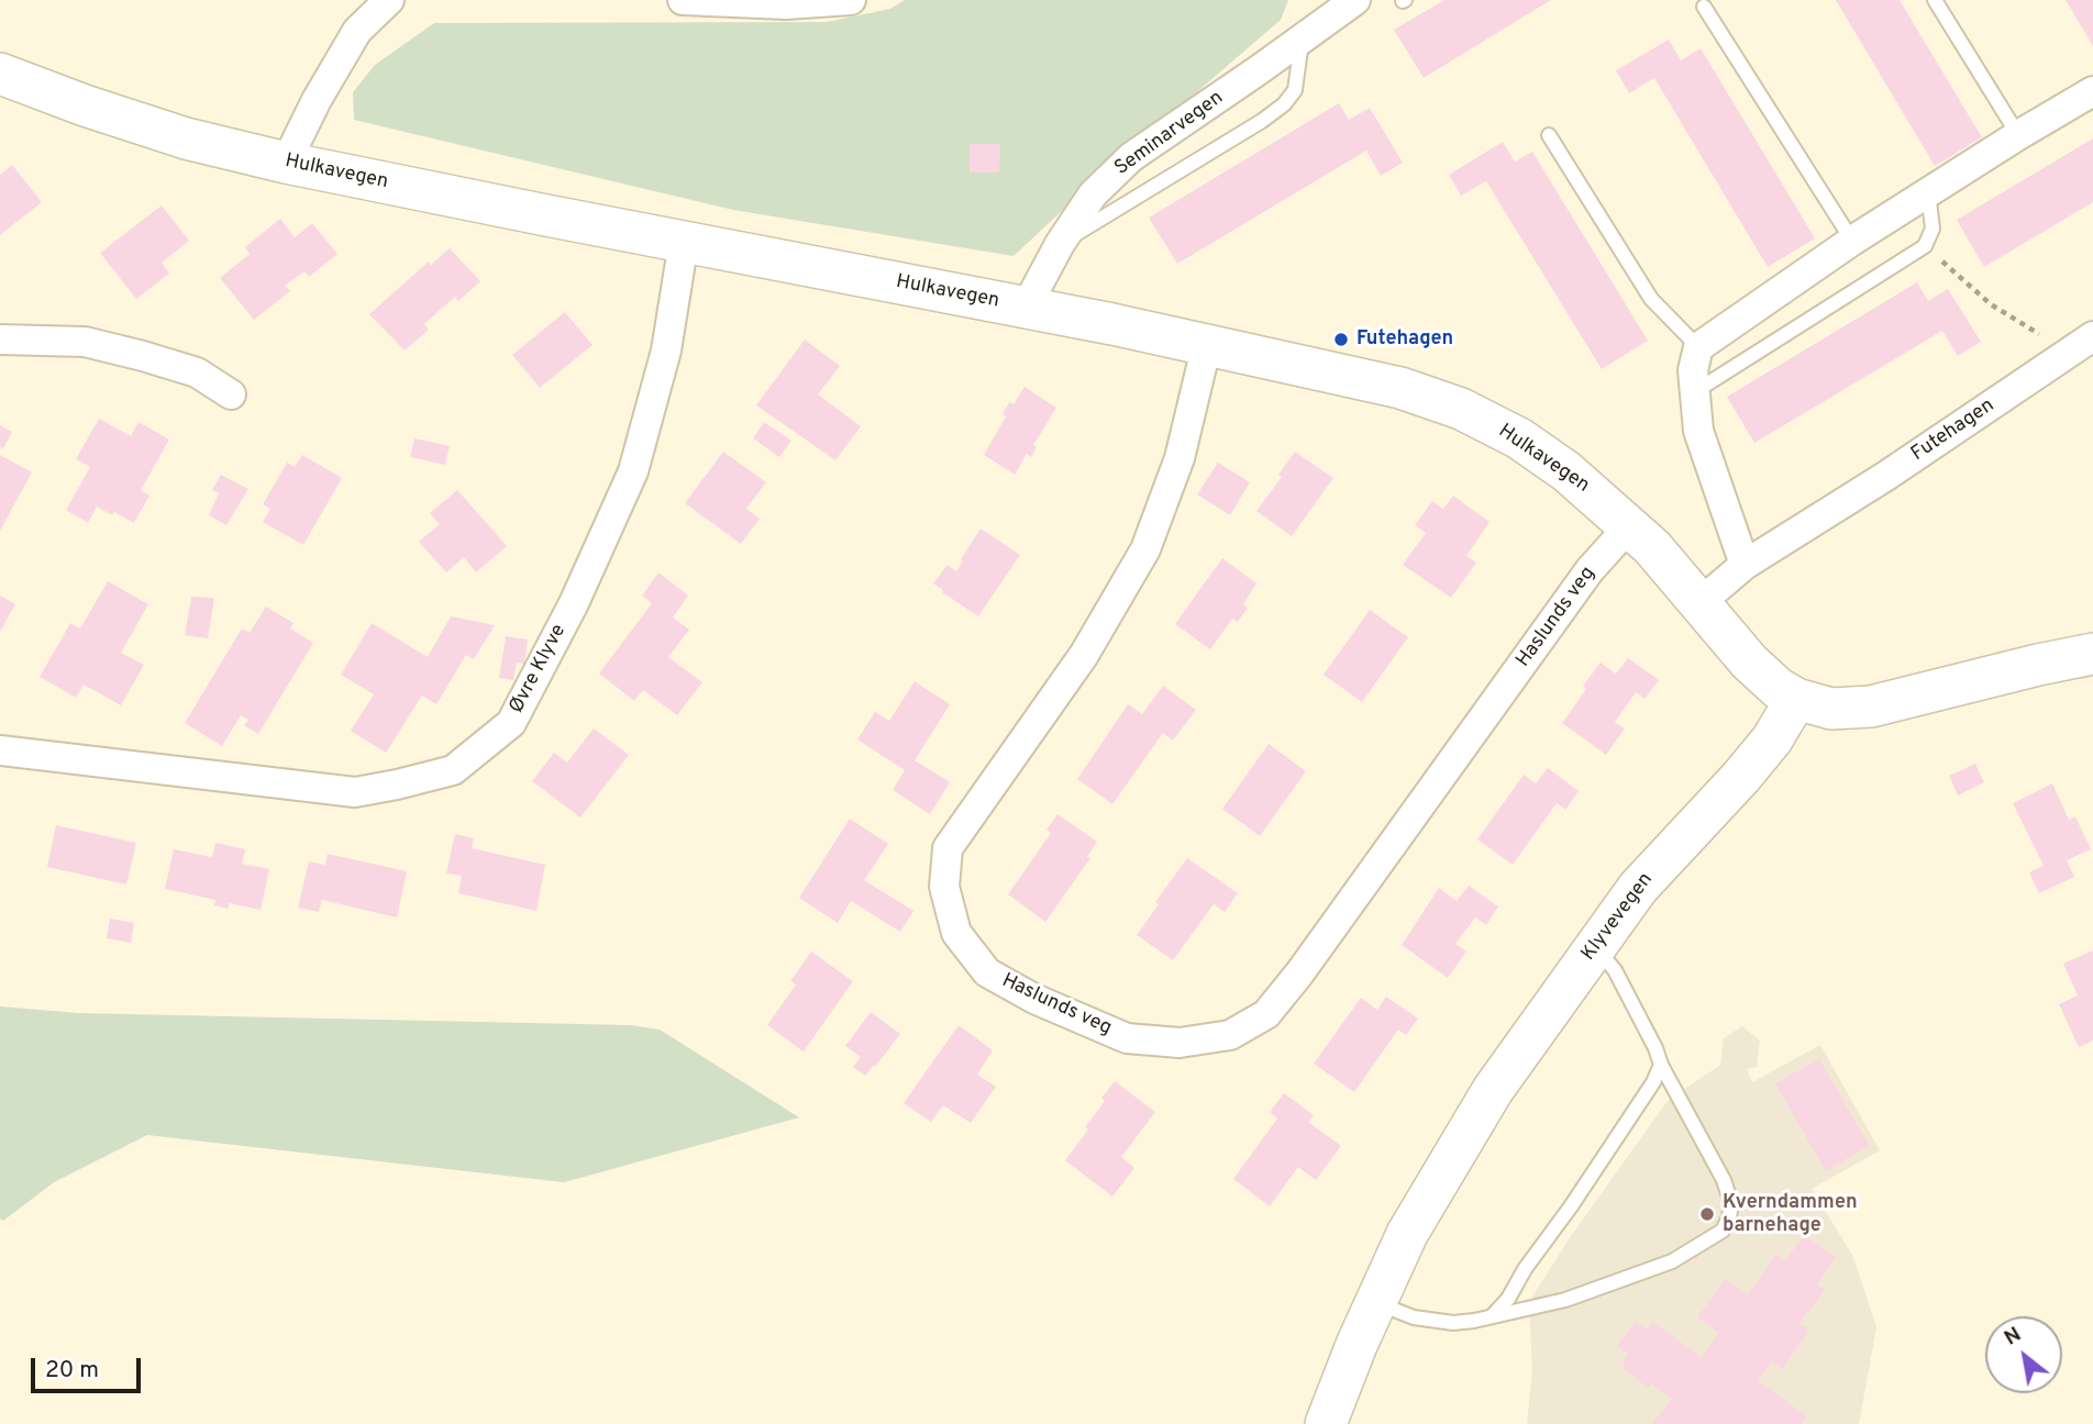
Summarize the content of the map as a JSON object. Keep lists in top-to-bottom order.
{
  "streets": {
    "main road": ["Hulkavegen", "Klyvevegen"],
    "street": [
      "Seminarvegen",
      "Futehagen",
      "Haslunds veg",
      "Øvre Klyve"
    ]
  },
  "crossings": [
    ["Seminarvegen", "Hulkavegen"],
    ["Hulkavegen", "Futehagen"],
    ["Hulkavegen", "Haslunds veg"],
    ["Hulkavegen", "Øvre Klyve"],
    ["Hulkavegen", "Klyvevegen"]
  ],
  "places": ["Futehagen", "Kverndammen barnehage"],
  "scale_bar": "20 m",
  "north": "top left"
}
